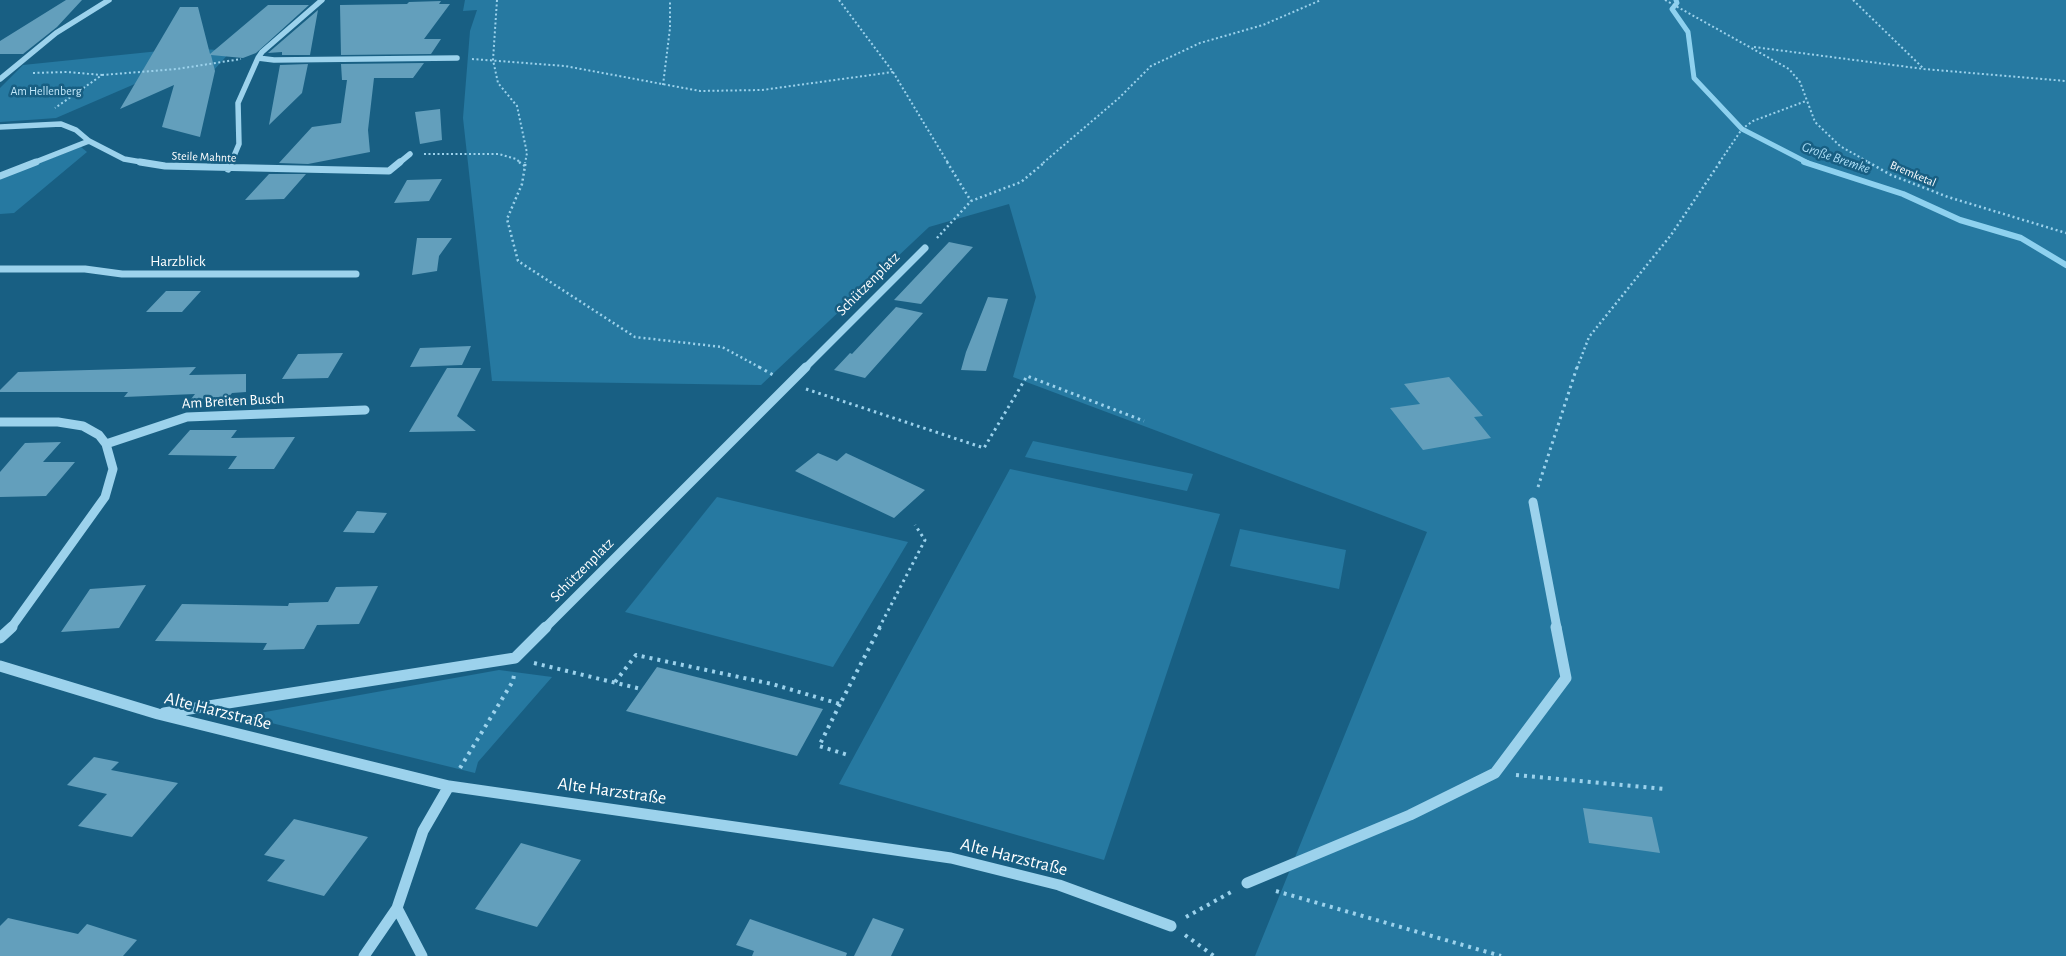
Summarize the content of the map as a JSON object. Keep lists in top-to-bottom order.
{
  "streets": {
    "street": [
      "Steile Mahnte",
      "Harzblick",
      "Schützenplatz",
      "Am Breiten Busch",
      "Alte Harzstraße"
    ],
    "path": ["Bremketal"]
  },
  "water": ["Große Bremke"],
  "parks": ["Am Hellenberg"]
}
